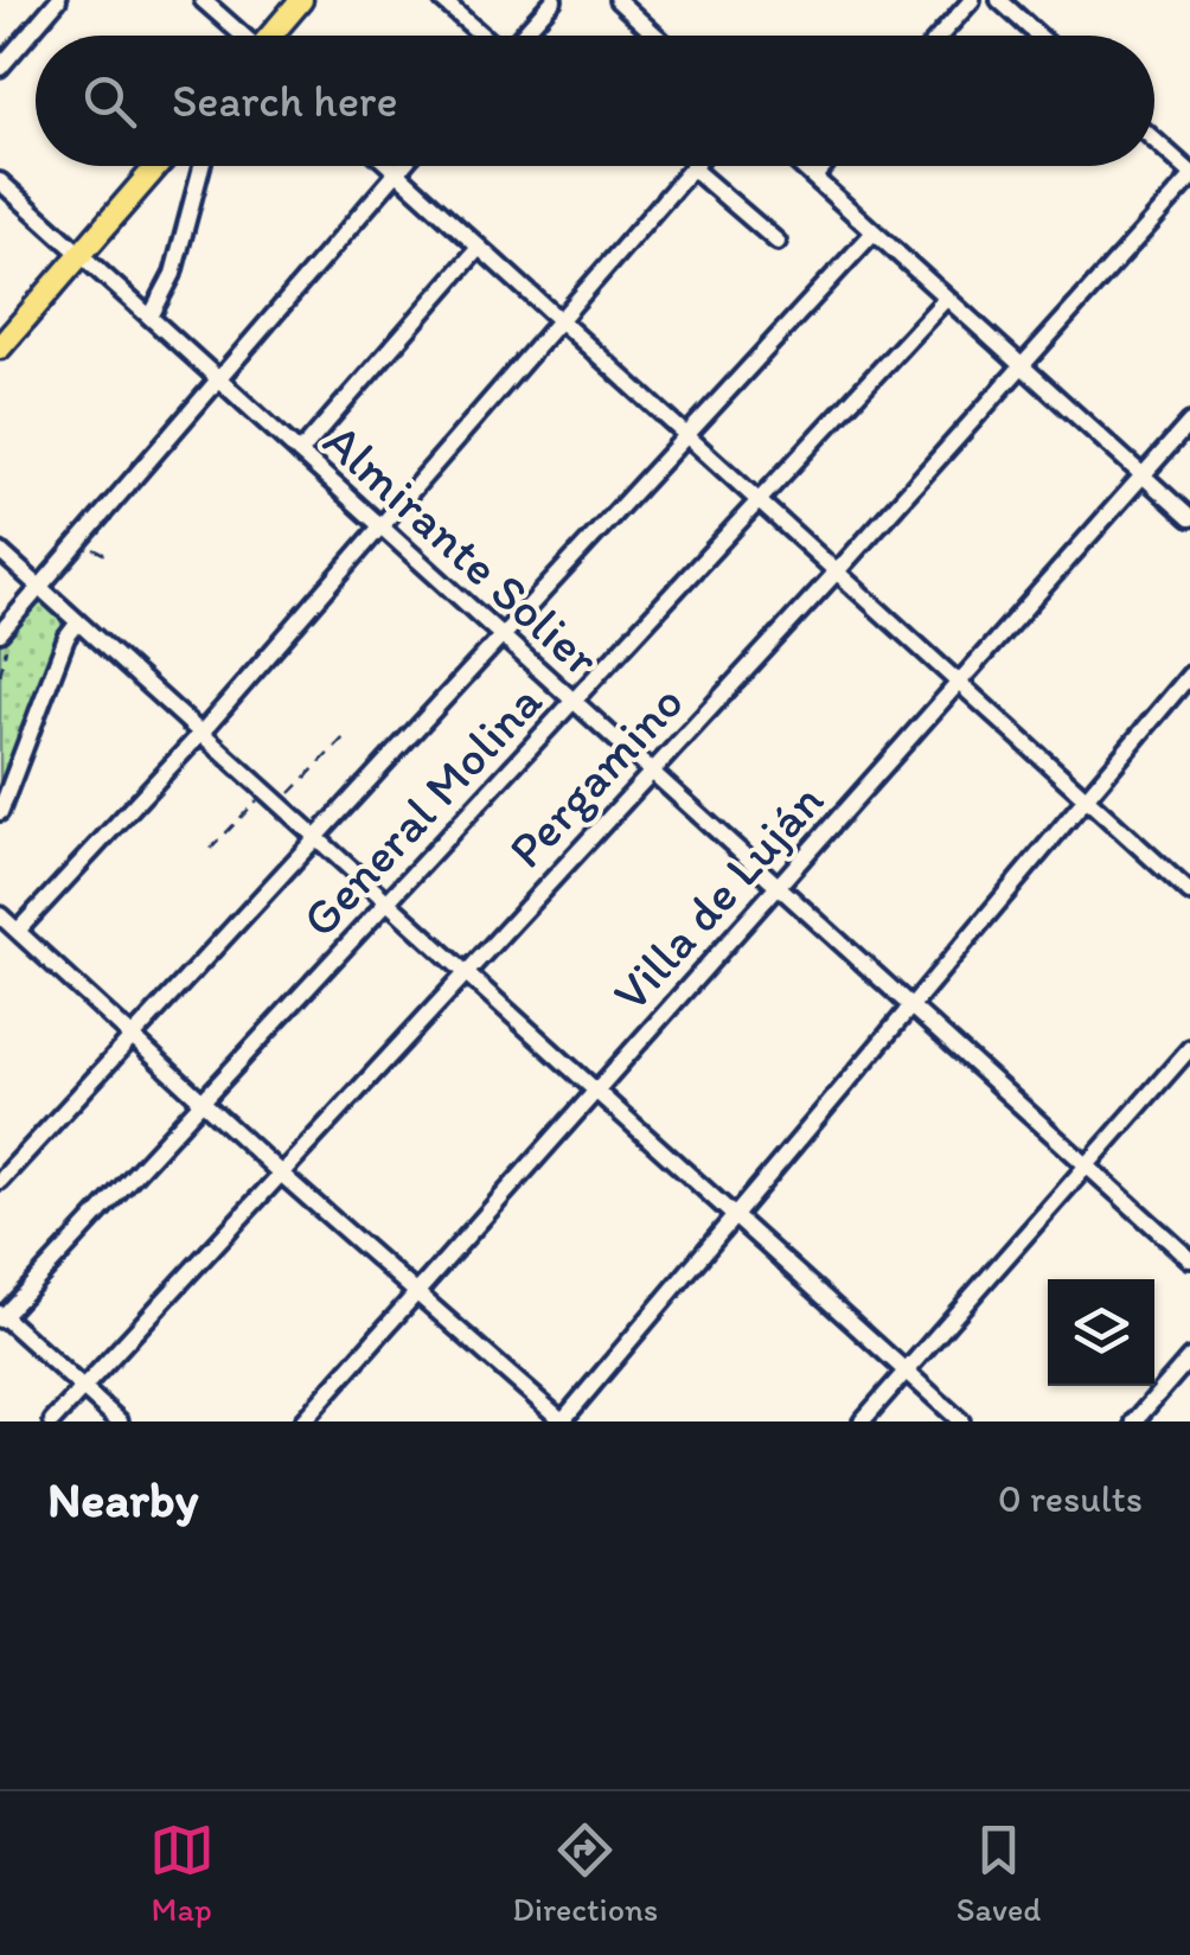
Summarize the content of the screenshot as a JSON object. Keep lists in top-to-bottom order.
{
  "streets": {
    "street": [
      "Almirante Solier",
      "Pergamino",
      "General Molina",
      "Villa de Luján"
    ]
  },
  "crossings": [
    ["Almirante Solier", "Pergamino"],
    ["Almirante Solier", "General Molina"],
    ["Almirante Solier", "Villa de Luján"]
  ],
  "page": {
    "search": "Search here",
    "heading": ["Nearby", "0 results"],
    "nav": ["Map", "Directions", "Saved"]
  }
}
